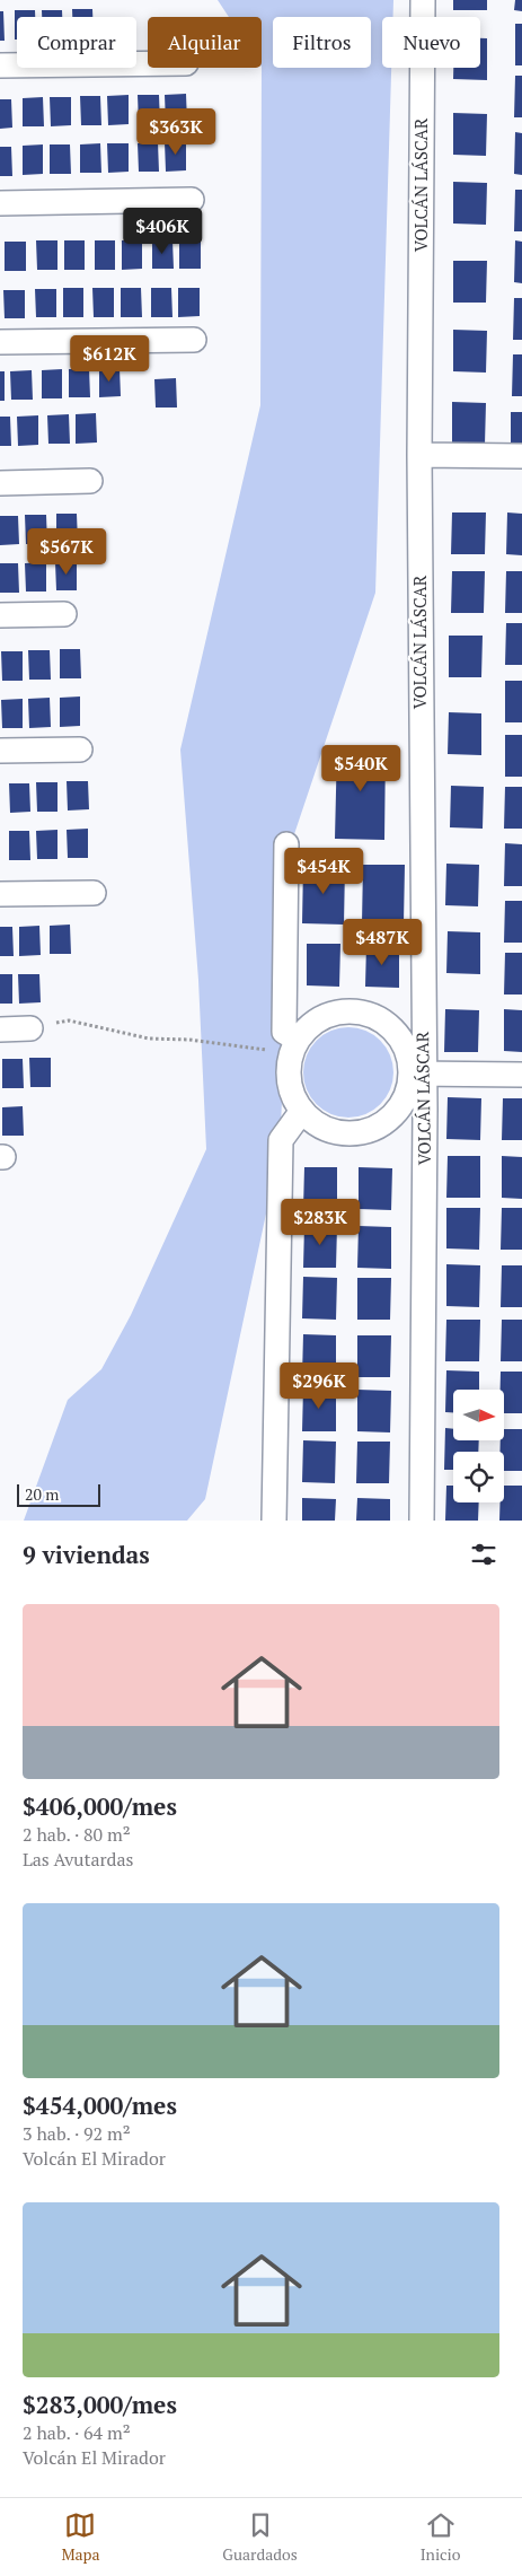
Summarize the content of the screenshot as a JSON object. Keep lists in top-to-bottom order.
{
  "streets": {
    "street": ["VOLCÁN LÁSCAR"]
  },
  "scale_bar": "20 m",
  "north": "right",
  "page": {
    "chip": [
      "Comprar",
      "Alquilar",
      "Filtros",
      "Nuevo"
    ],
    "price": [
      "$363K",
      "$406K",
      "$612K",
      "$567K",
      "$540K",
      "$454K",
      "$487K",
      "$283K",
      "$296K"
    ],
    "scale": "20 m",
    "heading": "9 viviendas",
    "list": [
      {
        "name": "$406,000/mes",
        "note": "2 hab. · 80 m² · Las Avutardas"
      },
      {
        "name": "$454,000/mes",
        "note": "3 hab. · 92 m² · Volcán El Mirador"
      },
      {
        "name": "$283,000/mes",
        "note": "2 hab. · 64 m² · Volcán El Mirador"
      }
    ],
    "tabs": ["Mapa", "Guardados", "Inicio"]
  }
}
